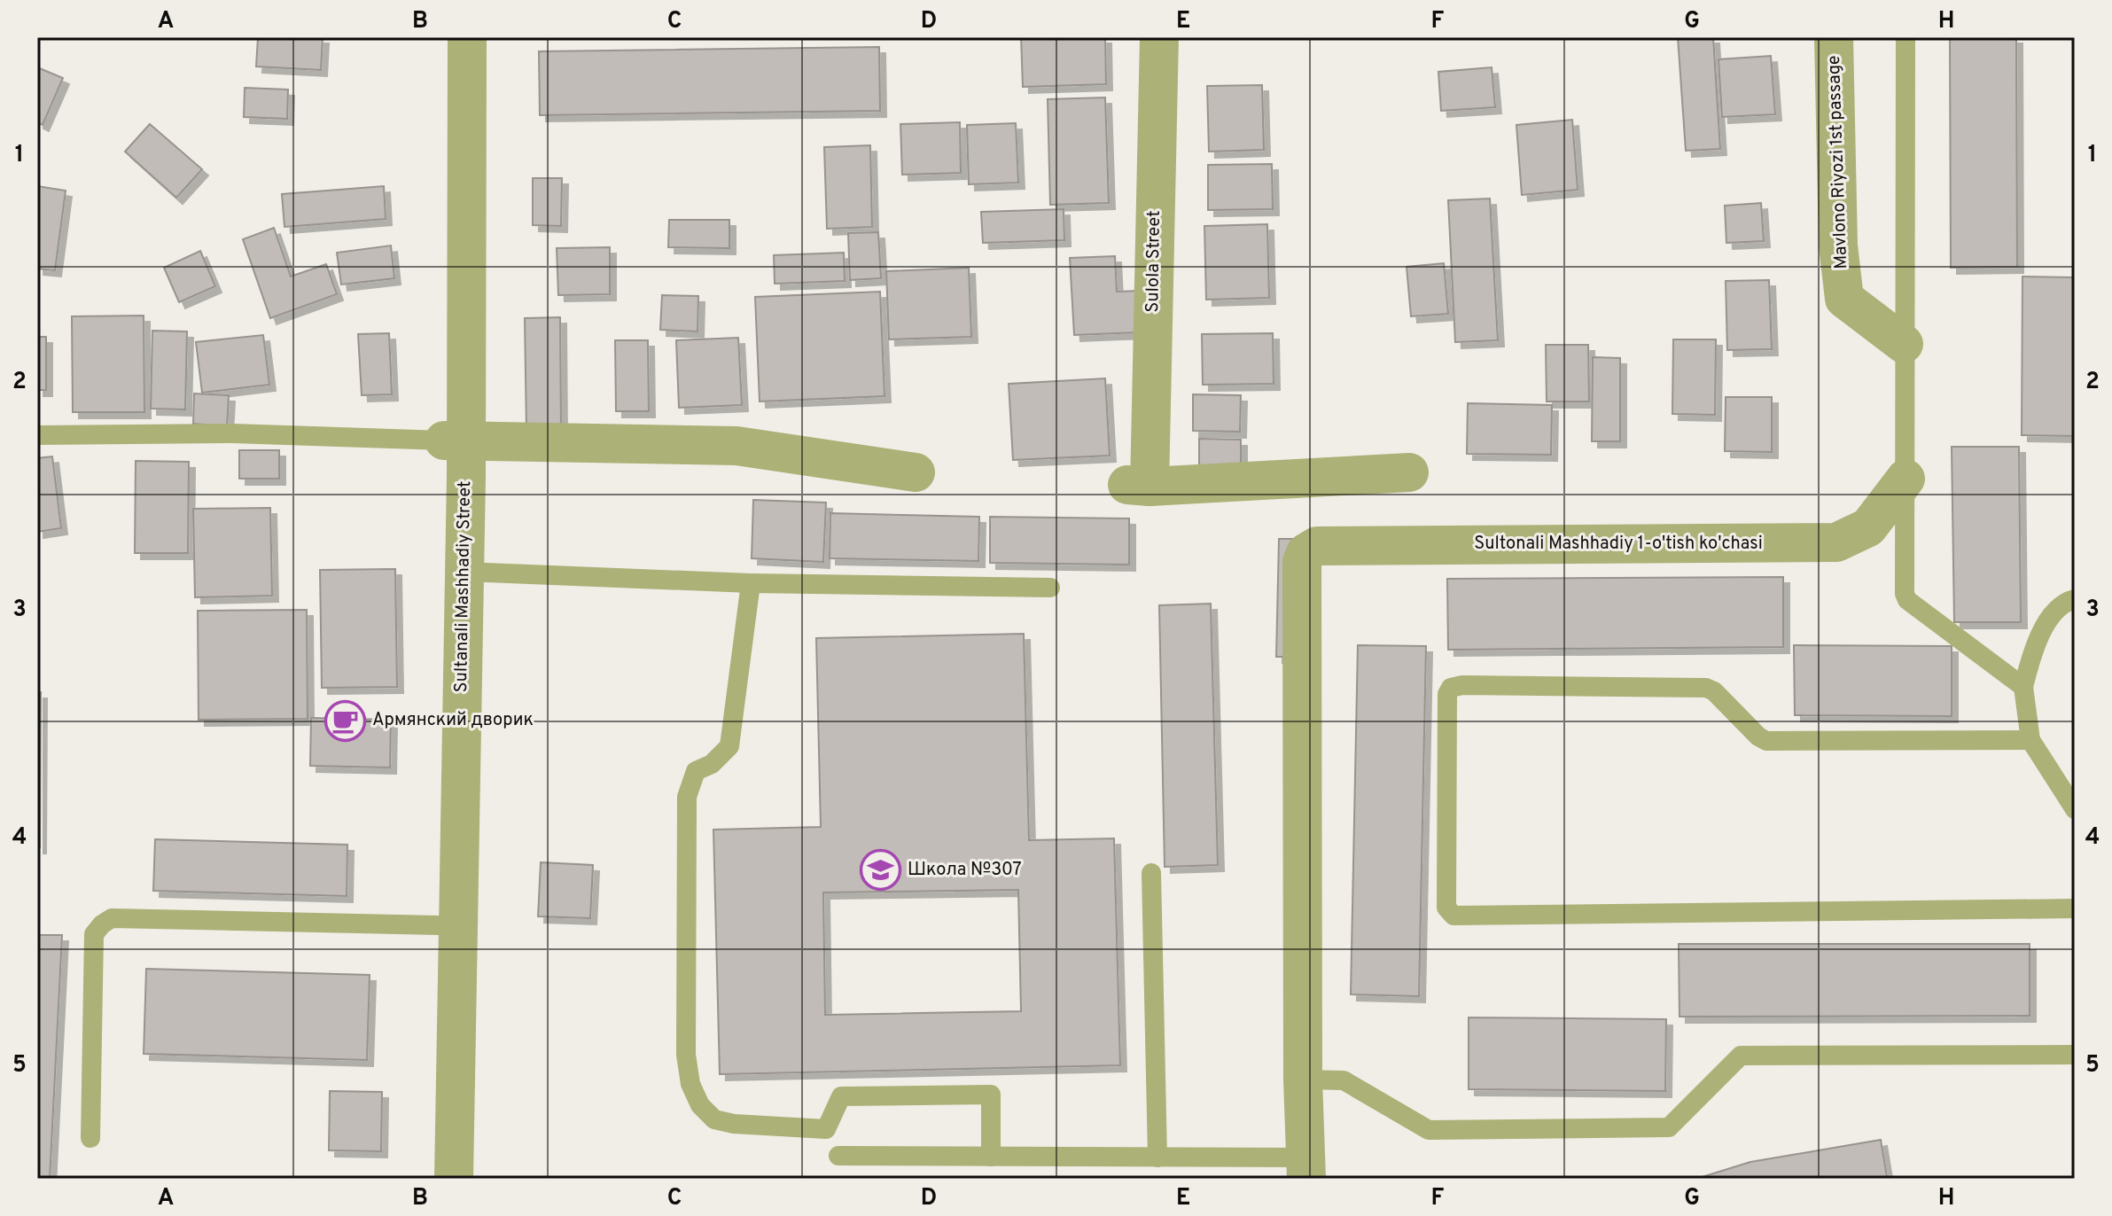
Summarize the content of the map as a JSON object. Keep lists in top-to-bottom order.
{
  "streets": {
    "street": [
      "Mavlono Riyozi 1st passage",
      "Sulola Street",
      "Sultonali Mashhadiy 1-o'tish ko'chasi",
      "Sultаnali Mashhadiy Street"
    ]
  },
  "places": {
    "cafe": ["Армянский дворик"],
    "school or university": ["Школа №307"]
  },
  "grid": {
    "columns": [
      "A",
      "B",
      "C",
      "D",
      "E",
      "F",
      "G",
      "H"
    ],
    "rows": [
      "1",
      "2",
      "3",
      "4",
      "5"
    ]
  }
}
